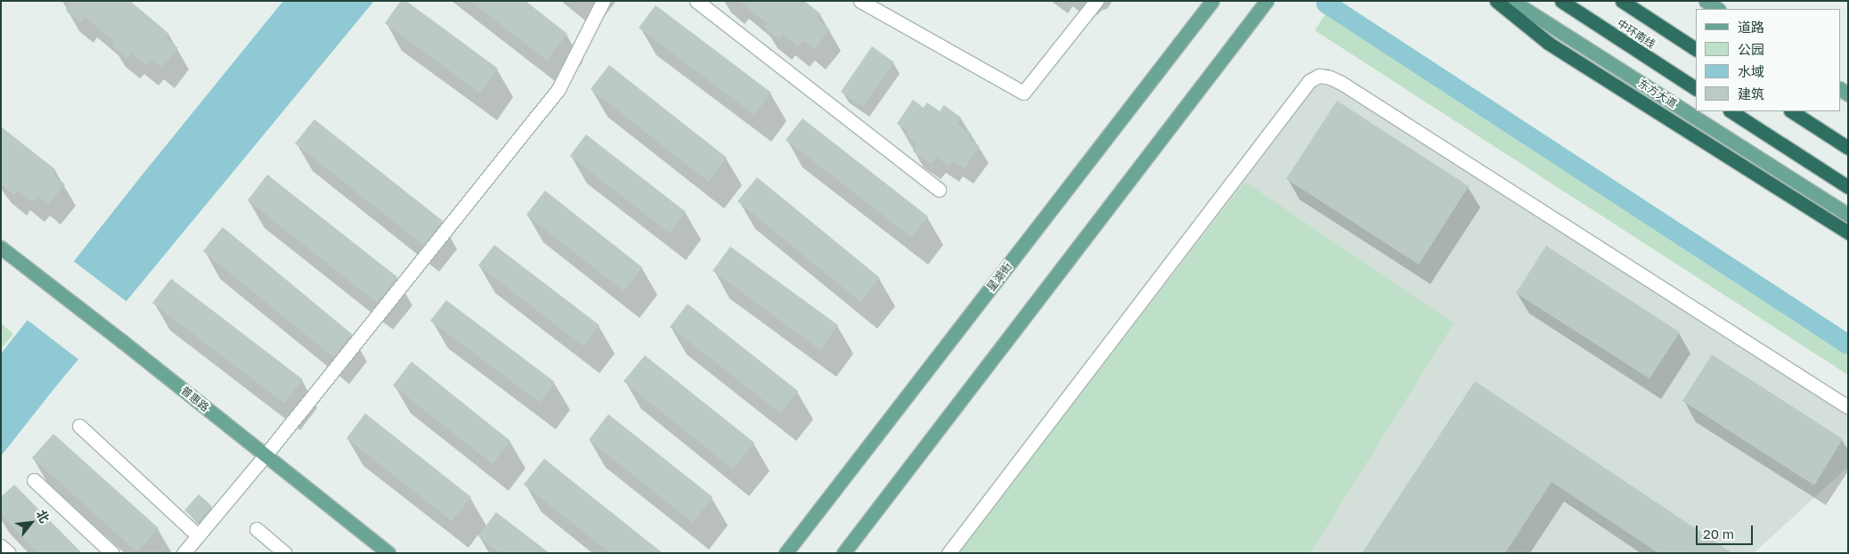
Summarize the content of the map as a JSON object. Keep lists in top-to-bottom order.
{
  "streets": {
    "highway": ["中环南线"],
    "main road": ["东方大道", "星湖街", "普惠路"]
  },
  "legend": [
    "道路",
    "公园",
    "水域",
    "建筑"
  ],
  "scale_bar": "20 m",
  "north": "top right"
}
